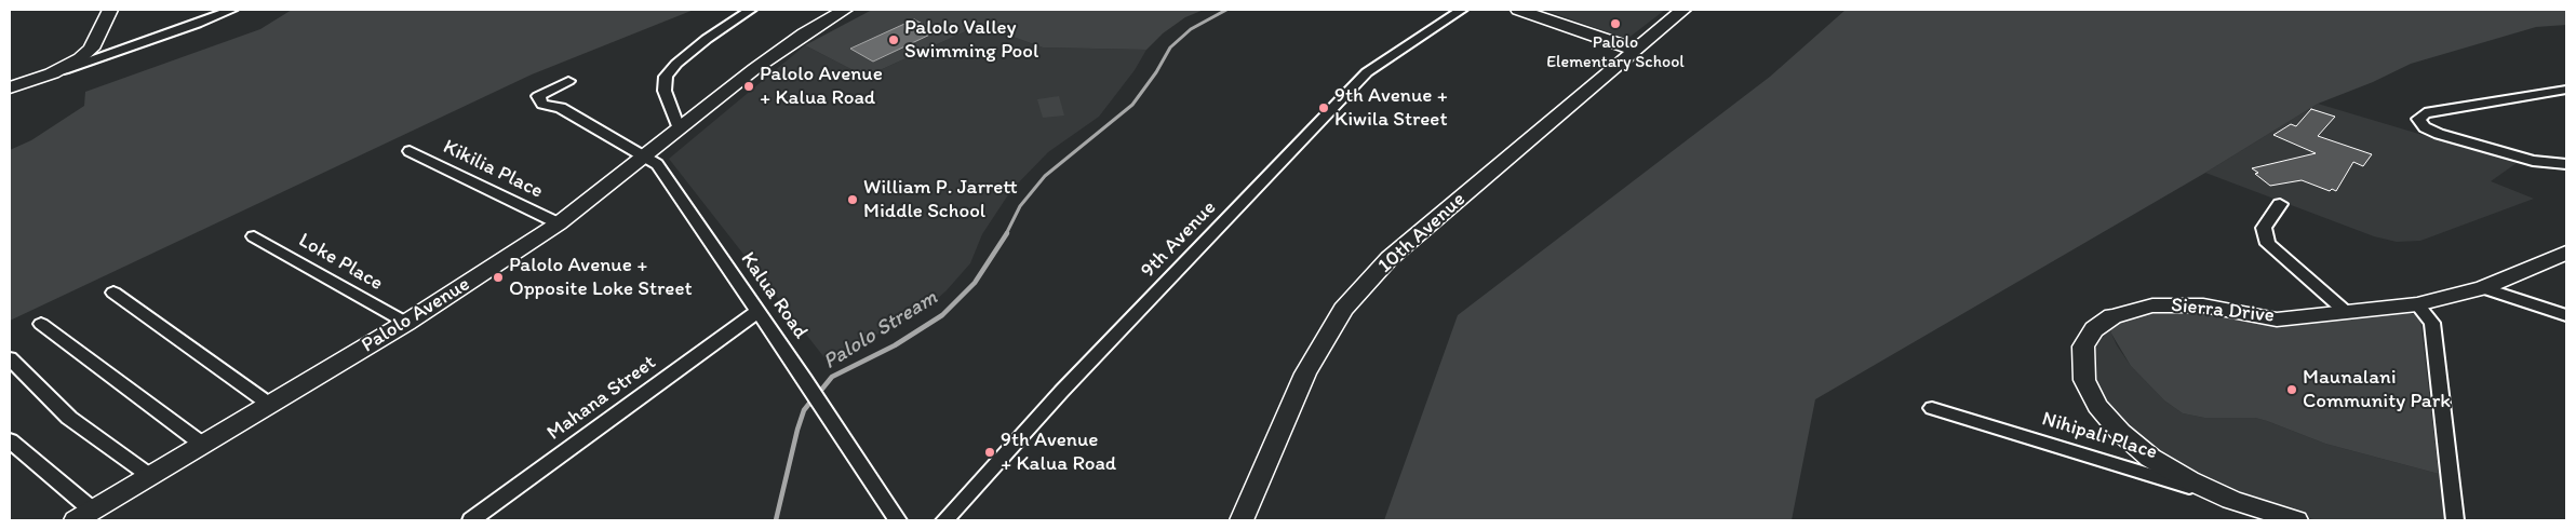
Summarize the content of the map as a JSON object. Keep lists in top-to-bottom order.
{
  "streets": {
    "street": [
      "Kikilia Place",
      "10th Avenue",
      "9th Avenue",
      "Loke Place",
      "Kalua Road",
      "Sierra Drive",
      "Palolo Avenue",
      "Mahana Street",
      "Nihipali Place"
    ]
  },
  "crossings": [
    ["Kikilia Place", "Palolo Avenue"],
    ["Loke Place", "Palolo Avenue"],
    ["Kalua Road", "Palolo Avenue"],
    ["Kalua Road", "Mahana Street"],
    ["Sierra Drive", "Nihipali Place"]
  ],
  "water": ["Palolo Stream"],
  "places": [
    "Palolo Elementary School",
    "Palolo Valley Swimming Pool",
    "Palolo Avenue + Kalua Road",
    "9th Avenue + Kiwila Street",
    "William P. Jarrett Middle School",
    "Palolo Avenue + Opposite Loke Street",
    "Maunalani Community Park",
    "9th Avenue + Kalua Road"
  ]
}
